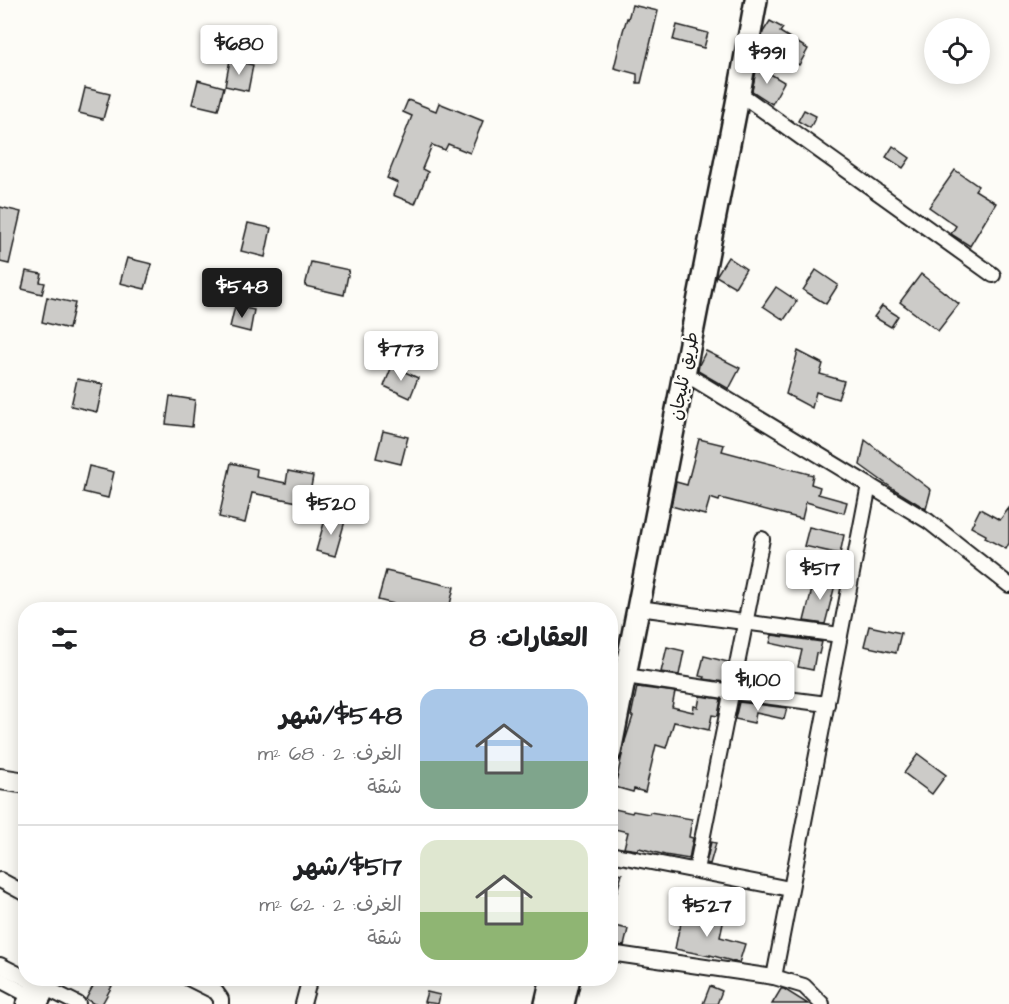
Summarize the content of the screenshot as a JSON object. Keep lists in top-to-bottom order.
{
  "streets": {
    "main road": ["طريق ثليجان"]
  },
  "page": {
    "price": [
      "$680",
      "$991",
      "$548",
      "$773",
      "$520",
      "$517",
      "$1,100",
      "$527"
    ],
    "heading": "العقارات: 8",
    "list": [
      {
        "name": "$548/شهر",
        "note": "الغرف: 2 · 68 m² · شقة"
      },
      {
        "name": "$517/شهر",
        "note": "الغرف: 2 · 62 m² · شقة"
      }
    ]
  }
}
